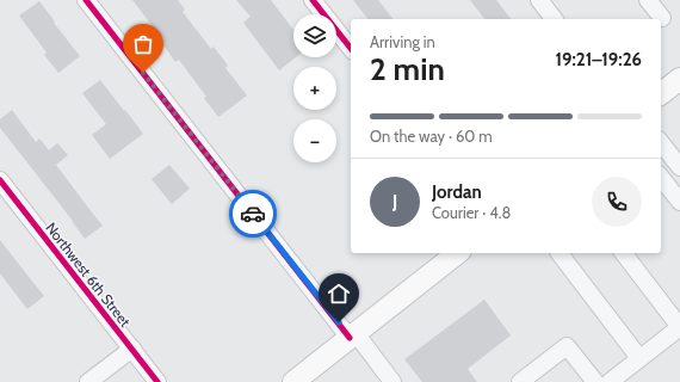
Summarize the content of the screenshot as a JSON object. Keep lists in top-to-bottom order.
{
  "streets": {
    "street": ["Northwest 6th Street"]
  },
  "page": {
    "map_buttons": ["+", "−"],
    "heading": ["2 min", "Arriving in", "19:21–19:26"],
    "panel": ["Jordan", "Courier · 4.8"],
    "bar": "On the way · 60 m",
    "round": "J"
  }
}
